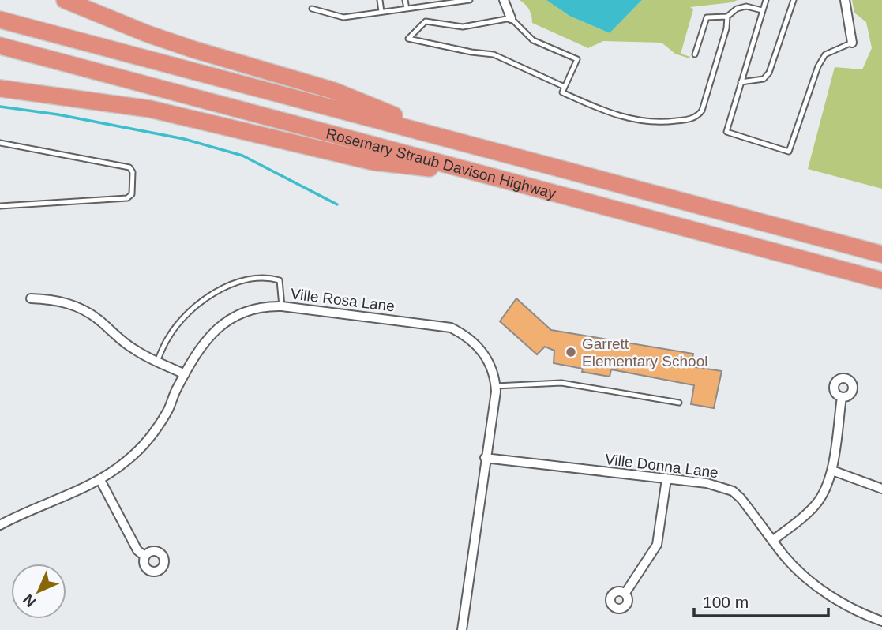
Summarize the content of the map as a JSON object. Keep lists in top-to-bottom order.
{
  "streets": {
    "highway": ["Rosemary Straub Davison Highway"],
    "street": ["Ville Rosa Lane", "Ville Donna Lane"]
  },
  "crossings": [
    ["Ville Rosa Lane", "Ville Donna Lane"]
  ],
  "places": ["Garrett Elementary School"],
  "scale_bar": "100 m",
  "north": "bottom left"
}
